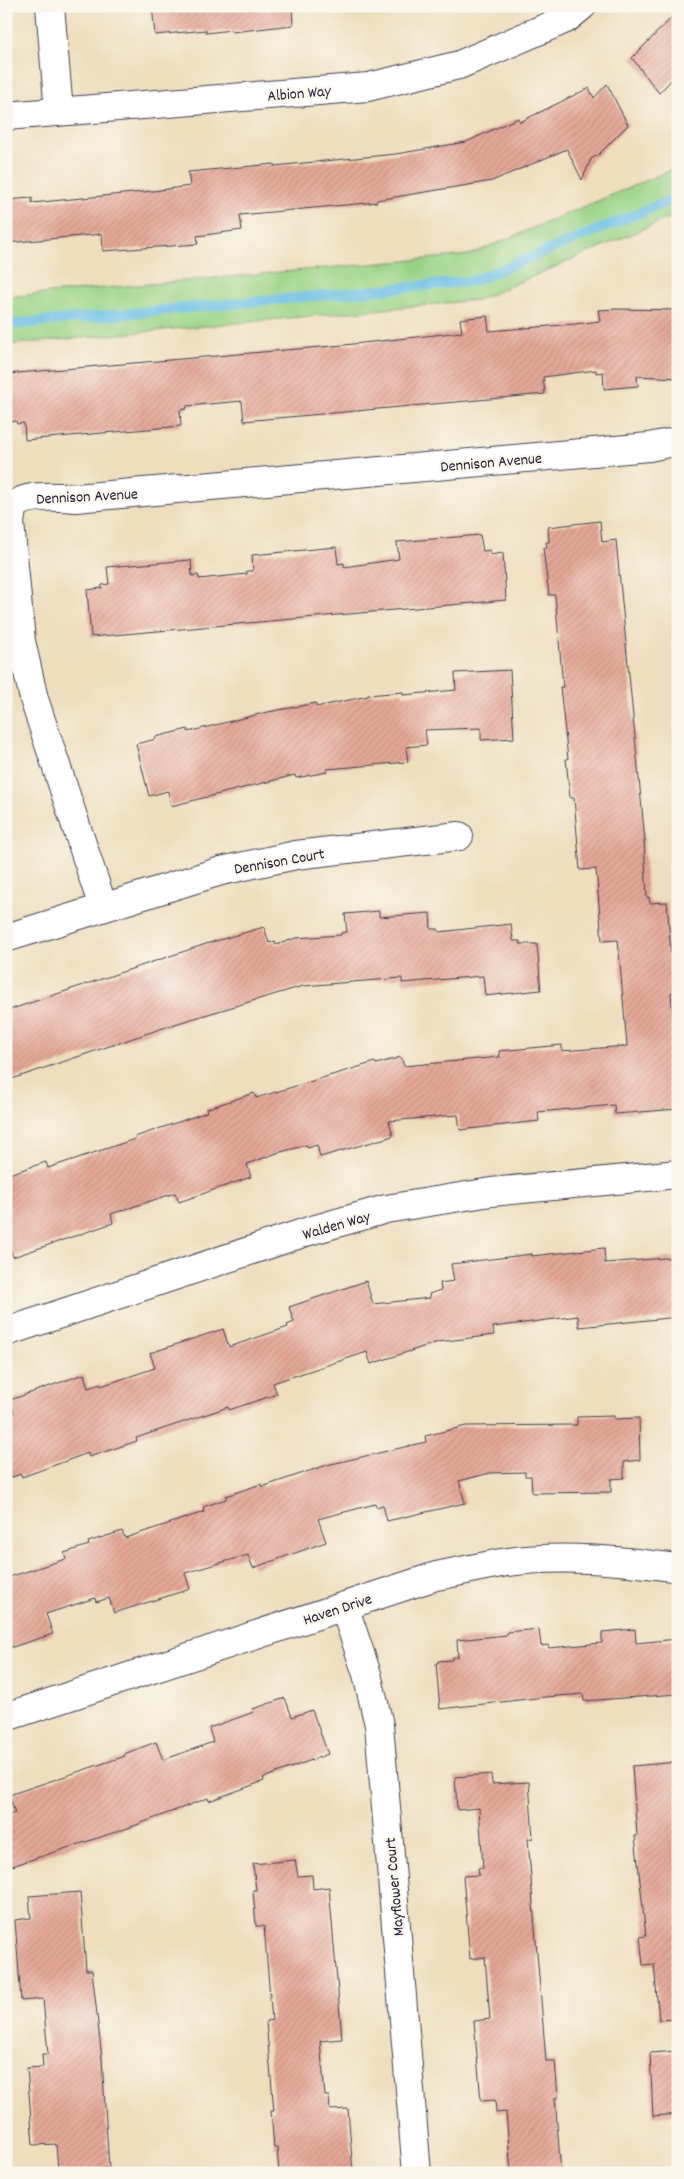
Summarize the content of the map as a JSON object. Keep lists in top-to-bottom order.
{
  "streets": {
    "street": [
      "Albion Way",
      "Dennison Avenue",
      "Dennison Court",
      "Walden Way",
      "Haven Drive",
      "Mayflower Court"
    ]
  },
  "crossings": [
    ["Dennison Avenue", "Dennison Court"],
    ["Haven Drive", "Mayflower Court"]
  ]
}
